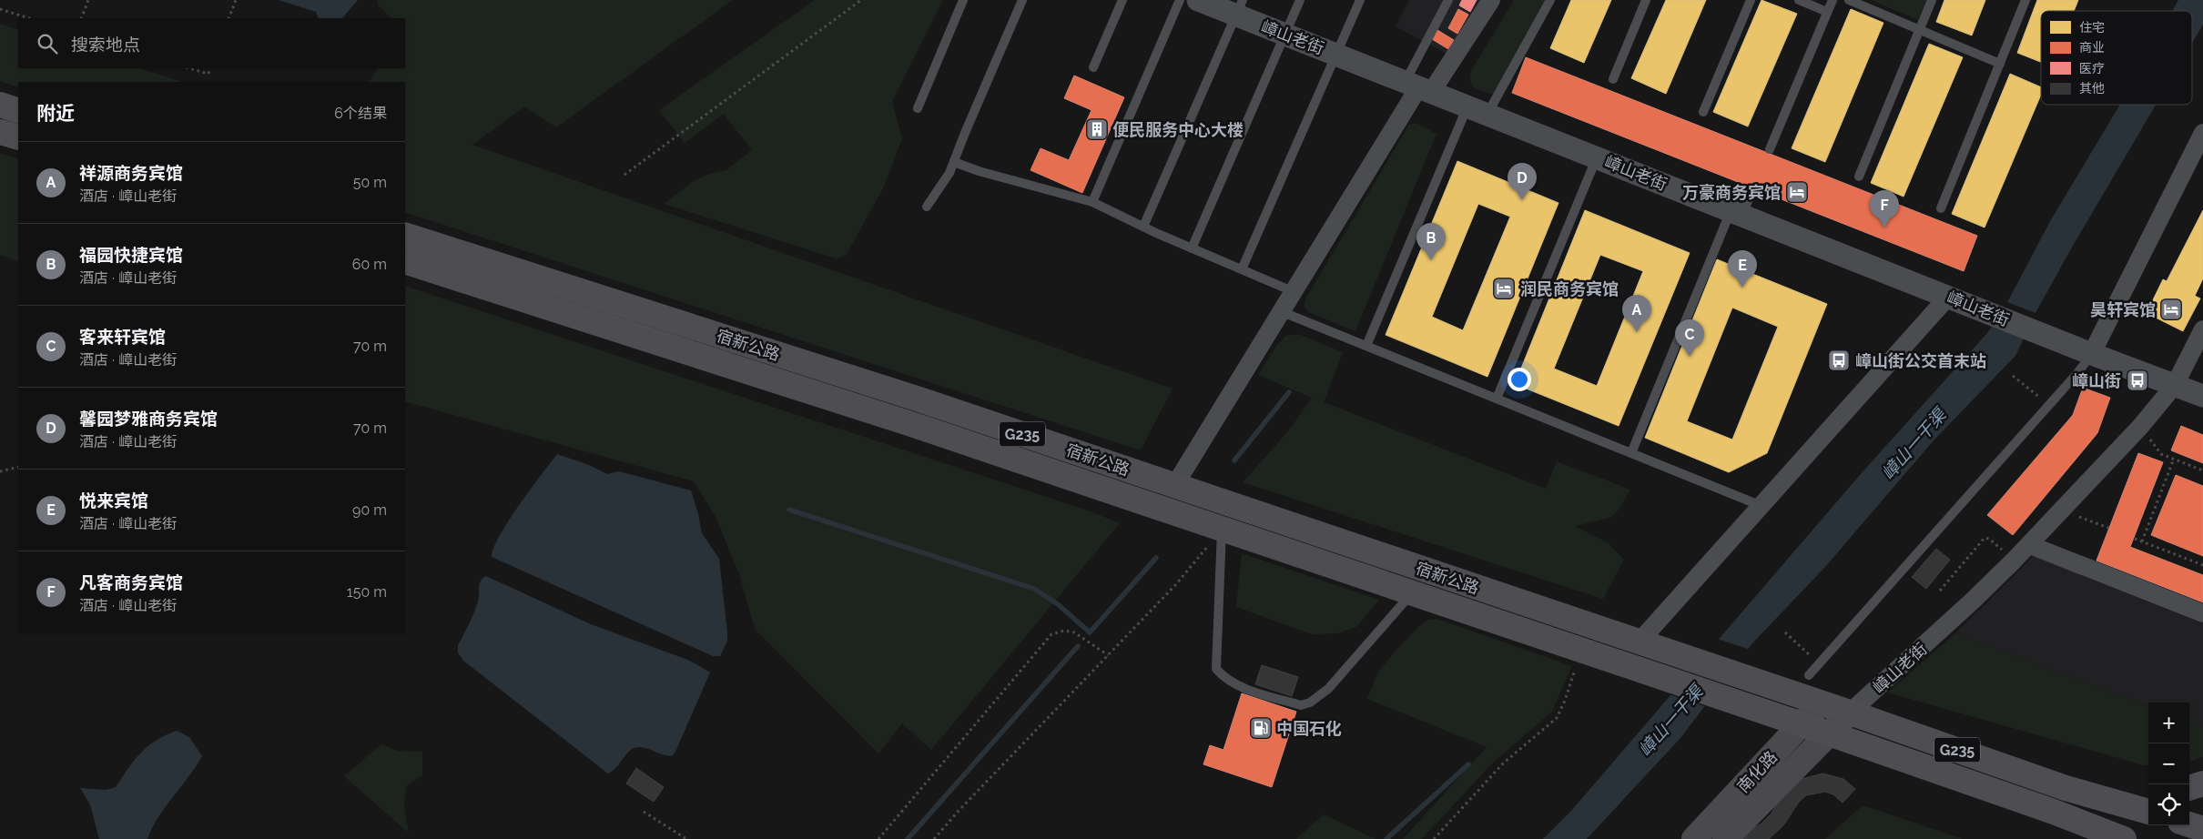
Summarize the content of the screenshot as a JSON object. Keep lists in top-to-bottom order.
{
  "streets": {
    "highway": ["宿新公路", "G235"],
    "main road": ["南化路"],
    "street": ["嶂山老街"]
  },
  "crossings": [
    ["嶂山老街", "G235"],
    ["嶂山老街", "南化路"],
    ["宿新公路", "G235"],
    ["宿新公路", "南化路"],
    ["G235", "南化路"]
  ],
  "water": ["嶂山一干渠"],
  "places": {
    "building": ["便民服务中心大楼"],
    "hotel": ["万豪商务宾馆", "润民商务宾馆", "昊轩宾馆"],
    "bus stop": ["嶂山街公交首末站", "嶂山街"],
    "fuel station": ["中国石化"]
  },
  "legend": [
    "住宅",
    "商业",
    "医疗",
    "其他"
  ],
  "page": {
    "search": "搜索地点",
    "heading": ["附近", "6个结果"],
    "list": [
      {
        "mark": "A",
        "name": "祥源商务宾馆",
        "note": "酒店 · 嶂山老街",
        "value": "50 m"
      },
      {
        "mark": "B",
        "name": "福园快捷宾馆",
        "note": "酒店 · 嶂山老街",
        "value": "60 m"
      },
      {
        "mark": "C",
        "name": "客来轩宾馆",
        "note": "酒店 · 嶂山老街",
        "value": "70 m"
      },
      {
        "mark": "D",
        "name": "馨园梦雅商务宾馆",
        "note": "酒店 · 嶂山老街",
        "value": "70 m"
      },
      {
        "mark": "E",
        "name": "悦来宾馆",
        "note": "酒店 · 嶂山老街",
        "value": "90 m"
      },
      {
        "mark": "F",
        "name": "凡客商务宾馆",
        "note": "酒店 · 嶂山老街",
        "value": "150 m"
      }
    ],
    "pins": [
      "D",
      "F",
      "B",
      "E",
      "A",
      "C"
    ],
    "map_buttons": ["+", "−"]
  }
}
